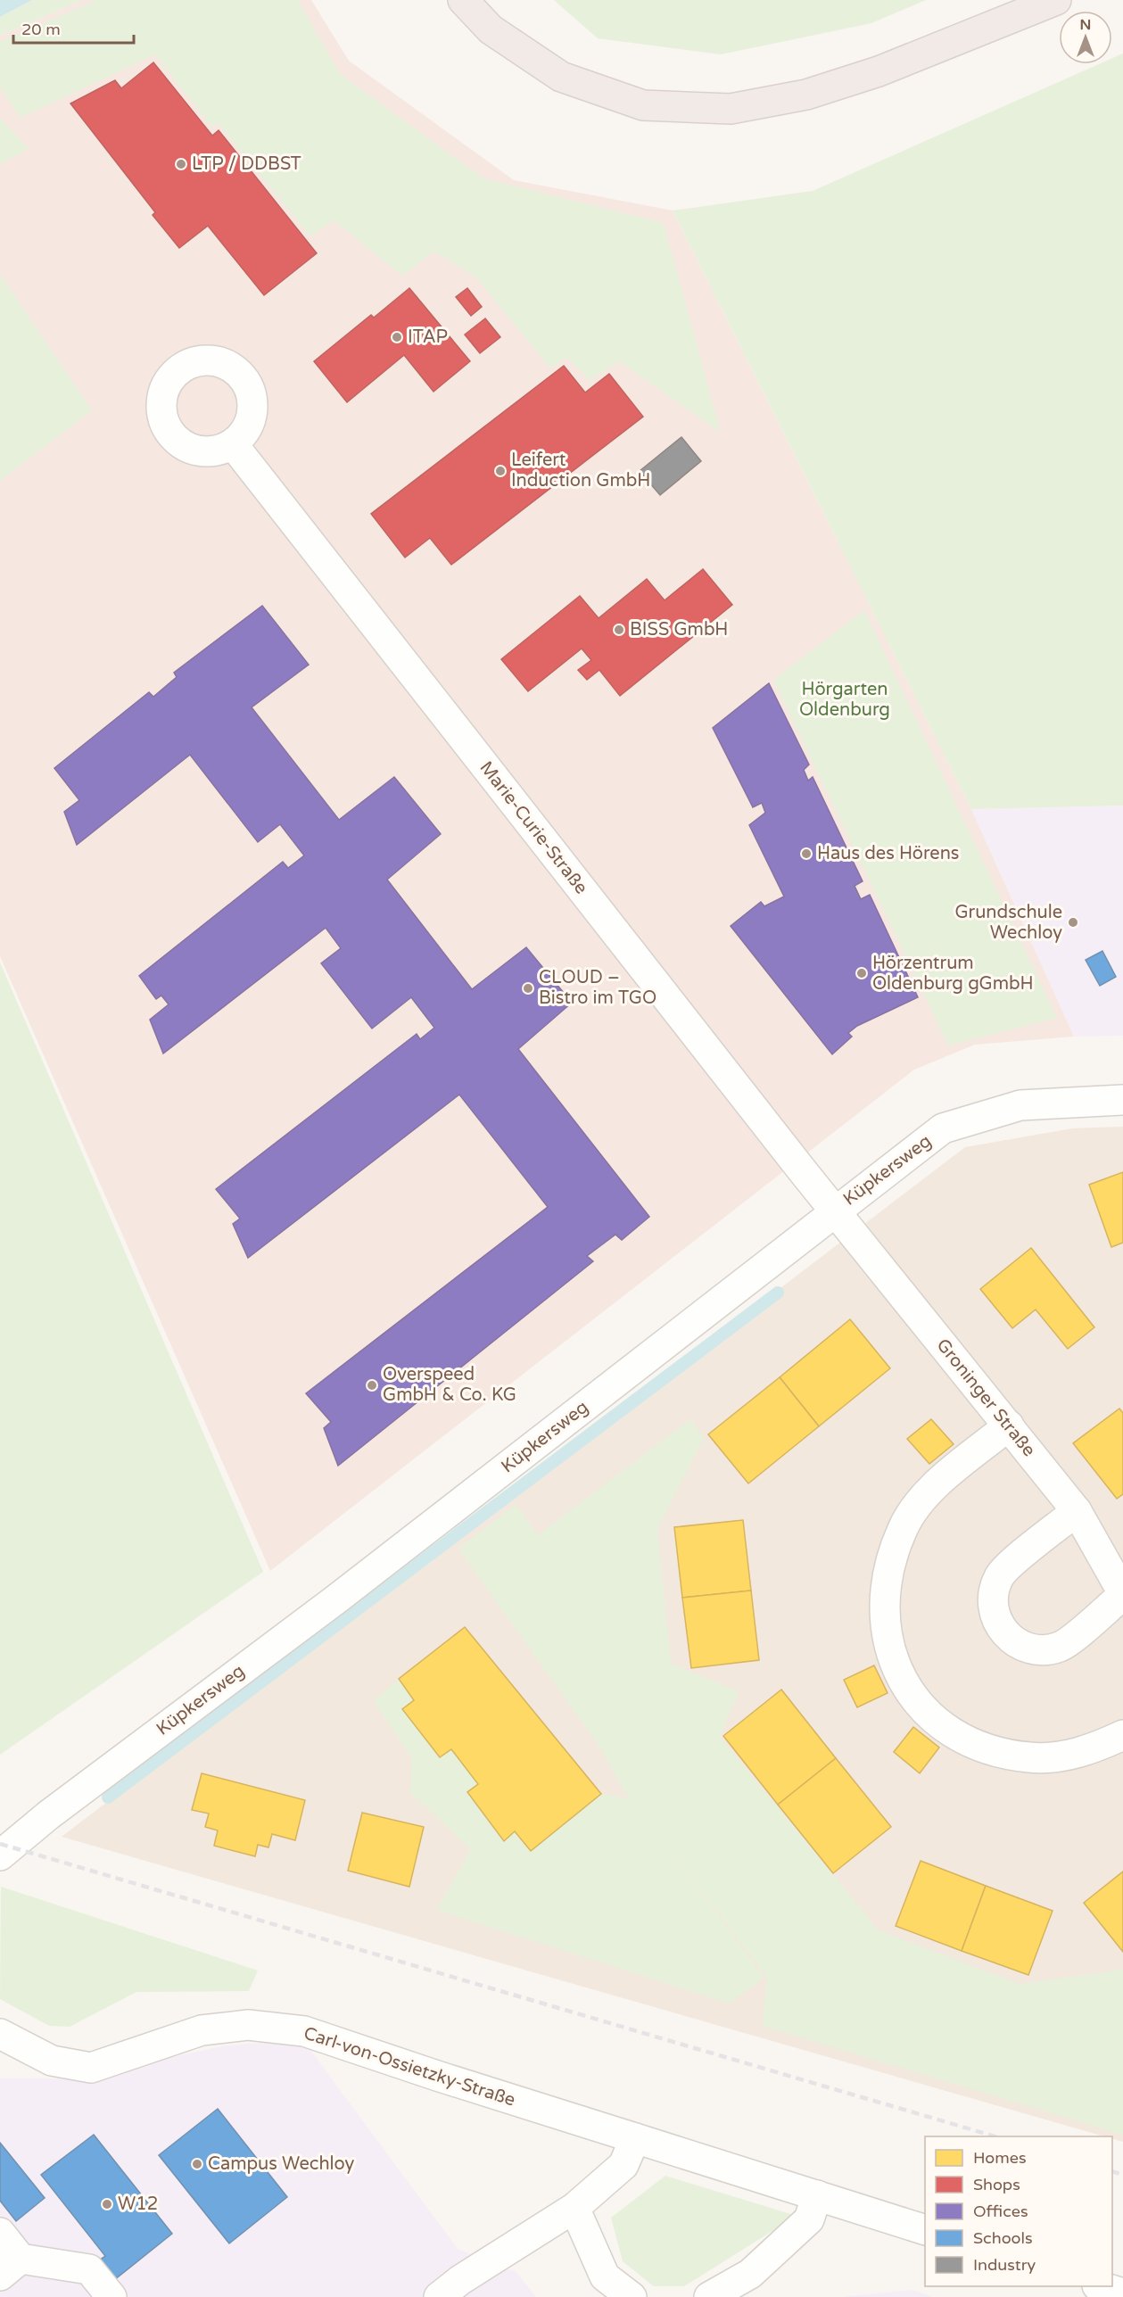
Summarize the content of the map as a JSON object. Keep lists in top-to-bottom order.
{
  "streets": {
    "street": [
      "Marie-Curie-Straße",
      "Küpkersweg",
      "Groninger Straße",
      "Carl-von-Ossietzky-Straße"
    ]
  },
  "crossings": [
    ["Marie-Curie-Straße", "Küpkersweg"],
    ["Marie-Curie-Straße", "Groninger Straße"],
    ["Küpkersweg", "Groninger Straße"]
  ],
  "parks": ["Hörgarten Oldenburg"],
  "places": [
    "LTP / DDBST",
    "ITAP",
    "Leifert Induction GmbH",
    "BISS GmbH",
    "Haus des Hörens",
    "Grundschule Wechloy",
    "Hörzentrum Oldenburg gGmbH",
    "CLOUD – Bistro im TGO",
    "Overspeed GmbH & Co. KG",
    "Campus Wechloy",
    "W12"
  ],
  "legend": [
    "Homes",
    "Shops",
    "Offices",
    "Schools",
    "Industry"
  ],
  "scale_bar": "20 m",
  "north": "top"
}
